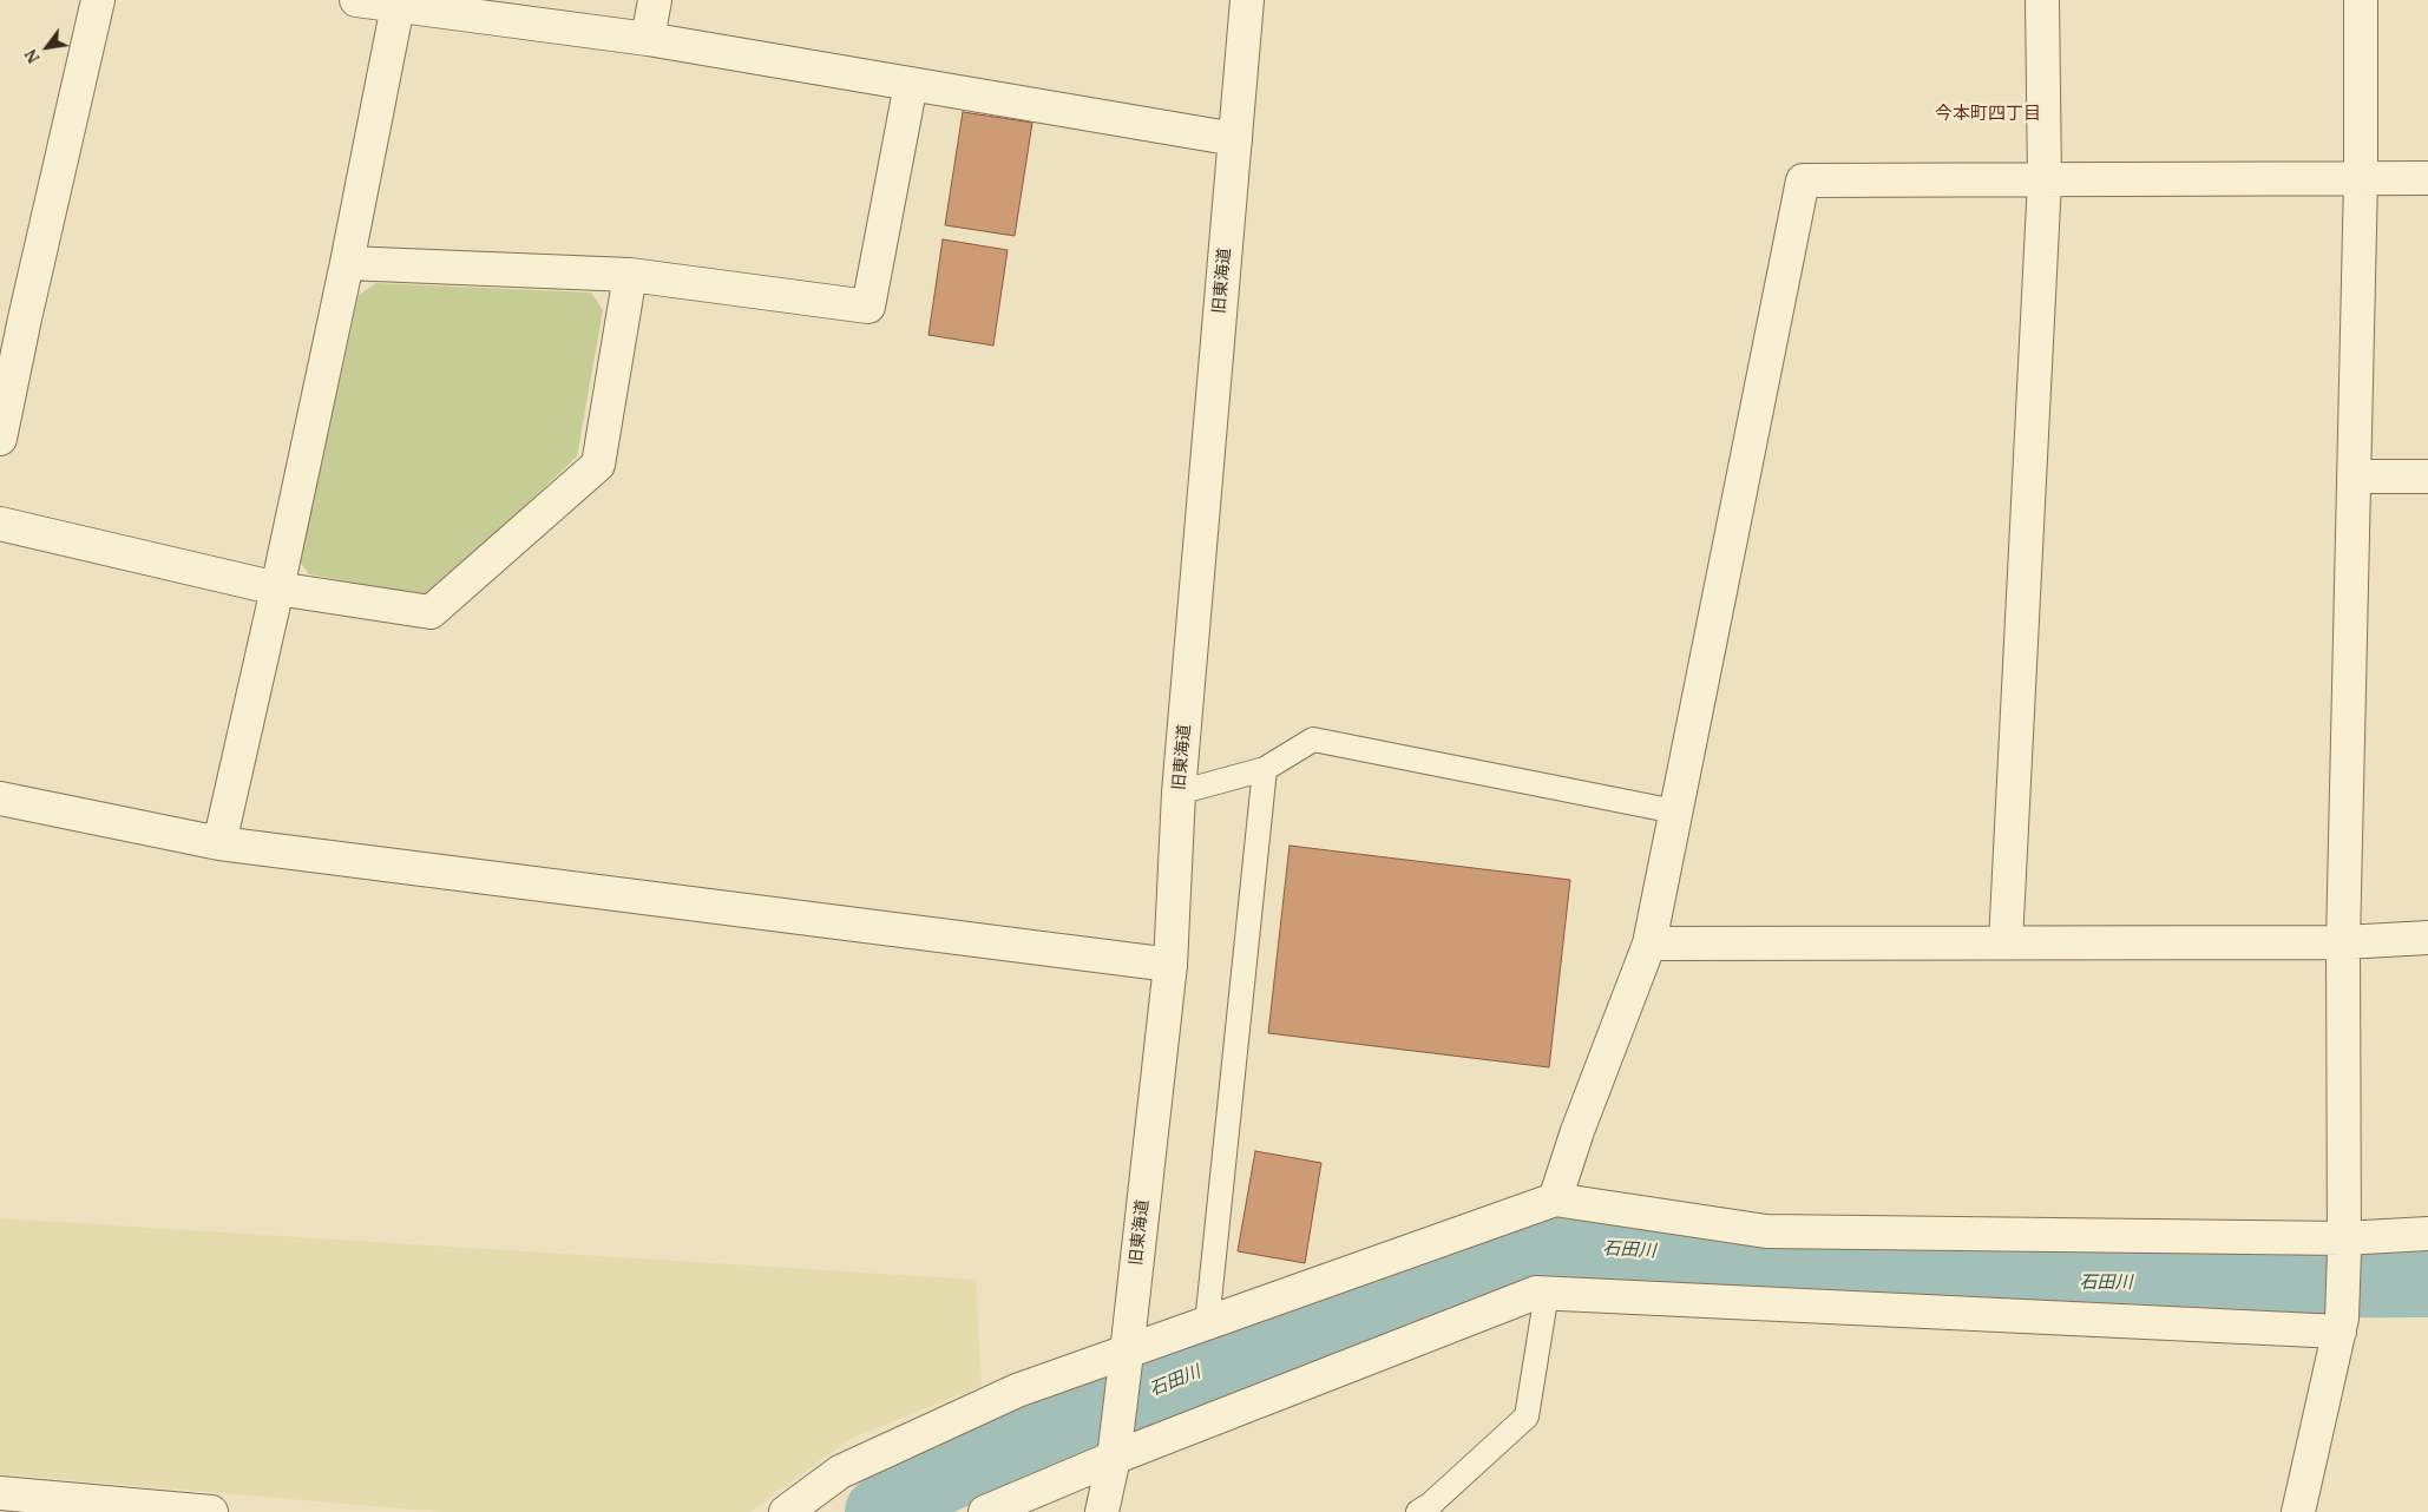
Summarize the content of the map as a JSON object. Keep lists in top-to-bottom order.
{
  "streets": {
    "street": ["旧東海道"]
  },
  "districts": ["今本町四丁目"],
  "water": ["石田川"],
  "north": "bottom left"
}
